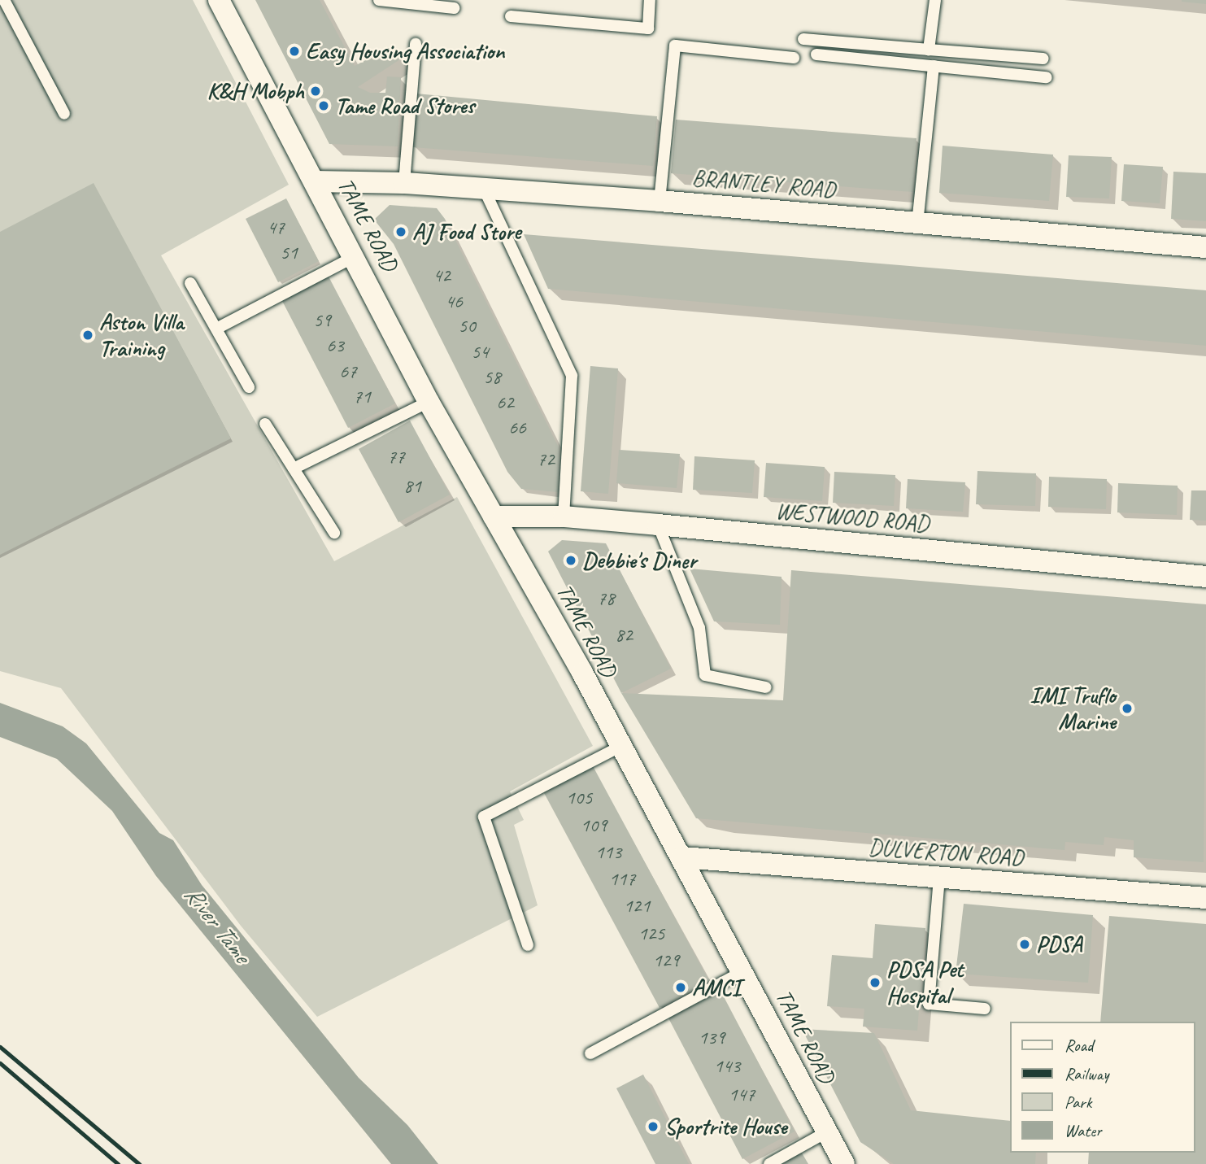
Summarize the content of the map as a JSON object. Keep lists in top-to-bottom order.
{
  "streets": {
    "street": [
      "BRANTLEY ROAD",
      "TAME ROAD",
      "WESTWOOD ROAD",
      "DULVERTON ROAD"
    ]
  },
  "crossings": [
    ["BRANTLEY ROAD", "TAME ROAD"],
    ["TAME ROAD", "WESTWOOD ROAD"],
    ["TAME ROAD", "DULVERTON ROAD"]
  ],
  "water": ["River Tame"],
  "places": [
    "Easy Housing Association",
    "K&H Mobph",
    "Tame Road Stores",
    "AJ Food Store",
    "Aston Villa Training",
    "Debbie's Diner",
    "IMI Truflo Marine",
    "PDSA",
    "PDSA Pet Hospital",
    "AMCI",
    "Sportrite House"
  ],
  "house_numbers": [
    "47",
    "51",
    "42",
    "46",
    "59",
    "50",
    "63",
    "54",
    "67",
    "58",
    "71",
    "62",
    "66",
    "77",
    "72",
    "81",
    "78",
    "82",
    "105",
    "109",
    "113",
    "117",
    "121",
    "125",
    "129",
    "139",
    "143",
    "147"
  ],
  "legend": [
    "Road",
    "Railway",
    "Park",
    "Water"
  ]
}
